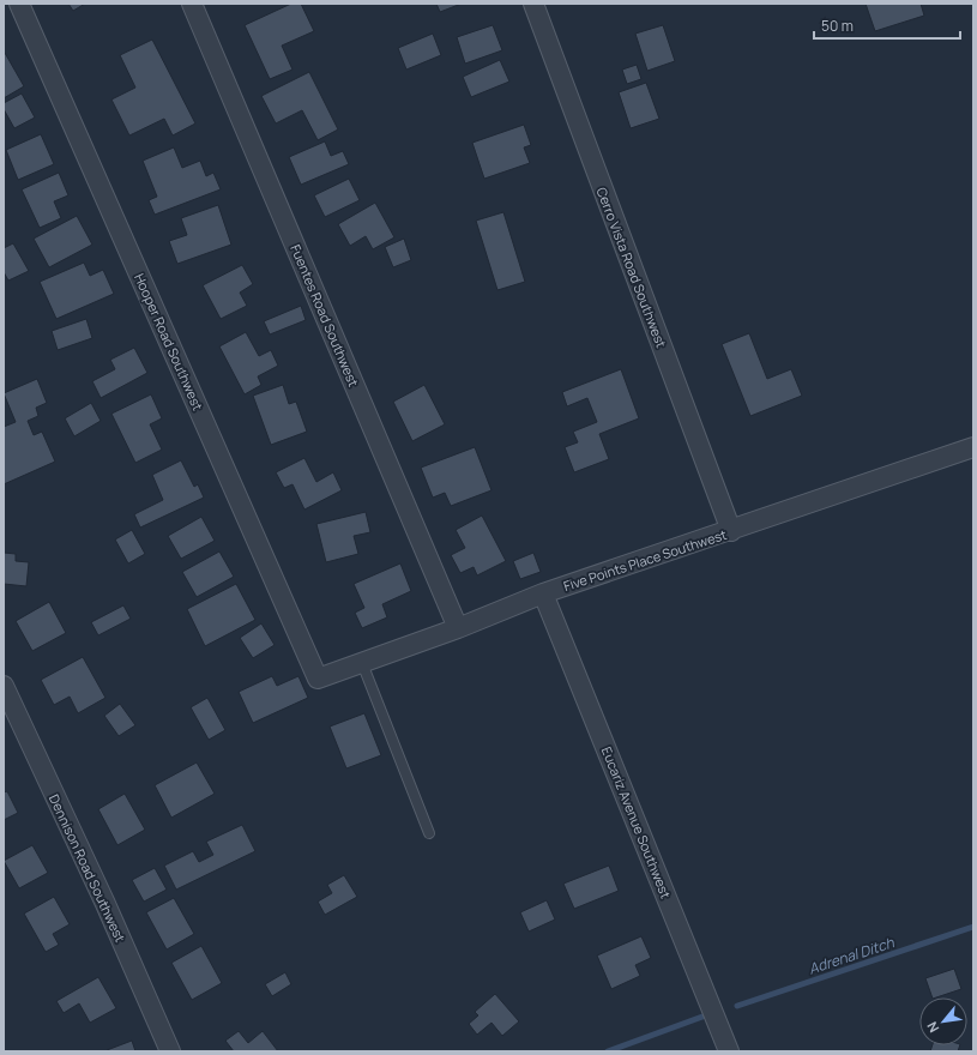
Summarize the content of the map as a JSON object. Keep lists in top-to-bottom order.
{
  "streets": {
    "street": [
      "Cerro Vista Road Southwest",
      "Fuentes Road Southwest",
      "Hooper Road Southwest",
      "Five Points Place Southwest",
      "Eucariz Avenue Southwest",
      "Dennison Road Southwest"
    ]
  },
  "crossings": [
    ["Cerro Vista Road Southwest", "Five Points Place Southwest"],
    ["Fuentes Road Southwest", "Five Points Place Southwest"],
    ["Hooper Road Southwest", "Five Points Place Southwest"],
    ["Five Points Place Southwest", "Eucariz Avenue Southwest"]
  ],
  "water": ["Adrenal Ditch"],
  "scale_bar": "50 m",
  "north": "bottom left"
}
